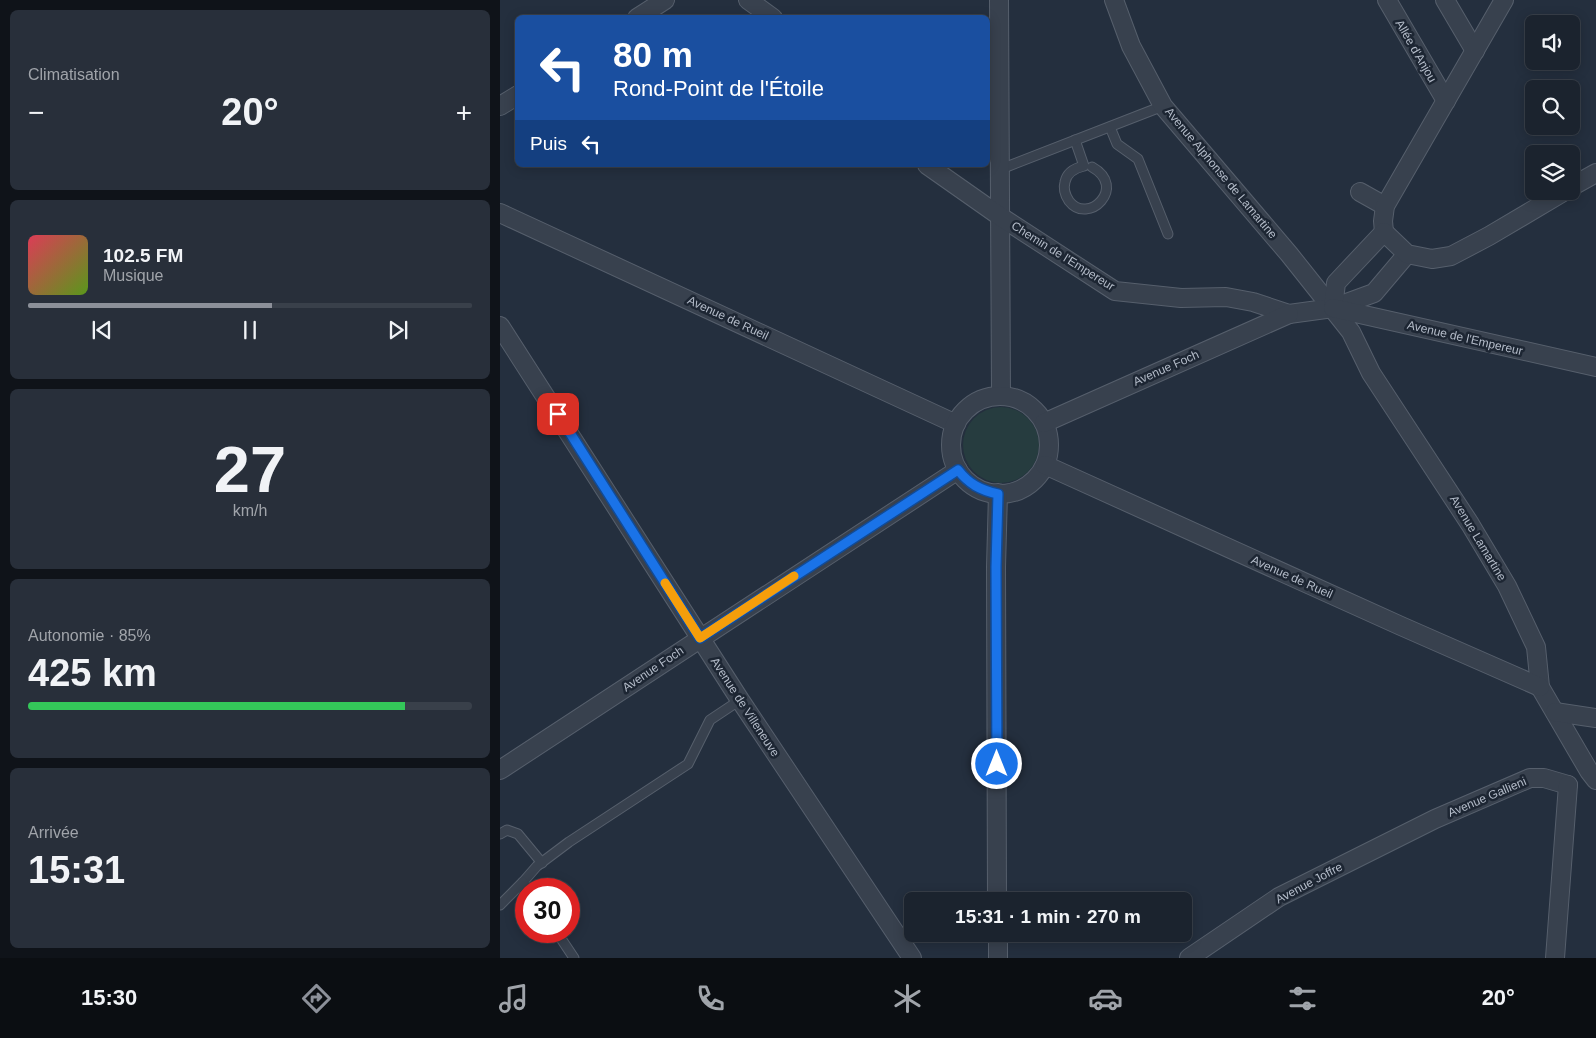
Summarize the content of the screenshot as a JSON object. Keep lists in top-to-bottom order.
{
  "streets": {
    "street": [
      "Allée d'Anjou",
      "Avenue Alphonse de Lamartine",
      "Chemin de l'Empereur",
      "Avenue de Rueil",
      "Avenue de l'Empereur",
      "Avenue Foch",
      "Avenue Lamartine",
      "Avenue de Villeneuve",
      "Avenue Gallieni",
      "Avenue Joffre"
    ]
  },
  "crossings": [
    ["Avenue Alphonse de Lamartine", "Chemin de l'Empereur"],
    ["Avenue Alphonse de Lamartine", "Avenue de l'Empereur"],
    ["Avenue Alphonse de Lamartine", "Avenue Lamartine"],
    ["Chemin de l'Empereur", "Avenue de l'Empereur"],
    ["Chemin de l'Empereur", "Avenue Foch"],
    ["Chemin de l'Empereur", "Avenue Lamartine"],
    ["Avenue de Rueil", "Avenue Foch"],
    ["Avenue de Rueil", "Avenue Lamartine"],
    ["Avenue de l'Empereur", "Avenue Lamartine"],
    ["Avenue Foch", "Avenue de Villeneuve"],
    ["Avenue Gallieni", "Avenue Joffre"]
  ],
  "page": {
    "tile": [
      "Climatisation",
      ["27", "km/h"],
      ["Autonomie · 85%", "425 km"],
      ["Arrivée", "15:31"]
    ],
    "turn": ["80 m", "Rond-Point de l'Étoile"],
    "heat": ["−", "20°", "+"],
    "then": "Puis",
    "song": ["102.5 FM", "Musique"],
    "limit": "30",
    "trip": "15:31 · 1 min · 270 m",
    "tabs": ["15:30", "20°"]
  }
}
